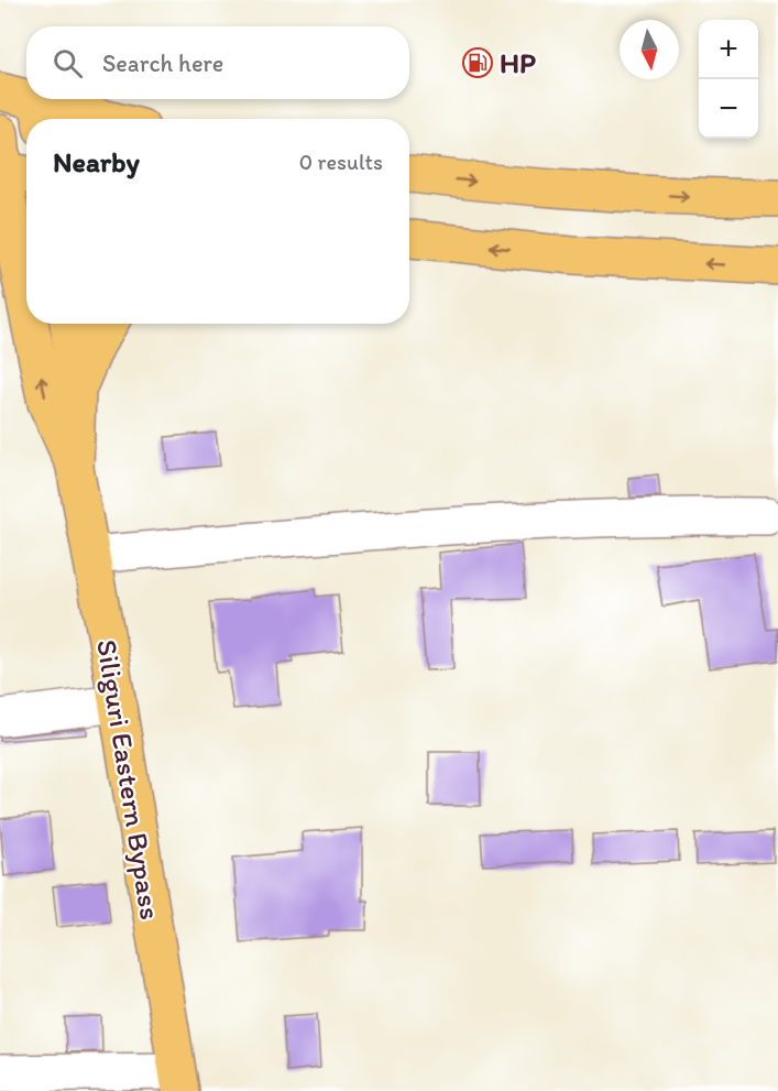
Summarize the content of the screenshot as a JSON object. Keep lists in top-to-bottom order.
{
  "streets": {
    "main road": ["Siliguri Eastern Bypass"]
  },
  "places": {
    "fuel station": ["HP"]
  },
  "north": "bottom",
  "page": {
    "map_buttons": ["+", "−"],
    "search": "Search here",
    "heading": ["Nearby", "0 results"]
  }
}
